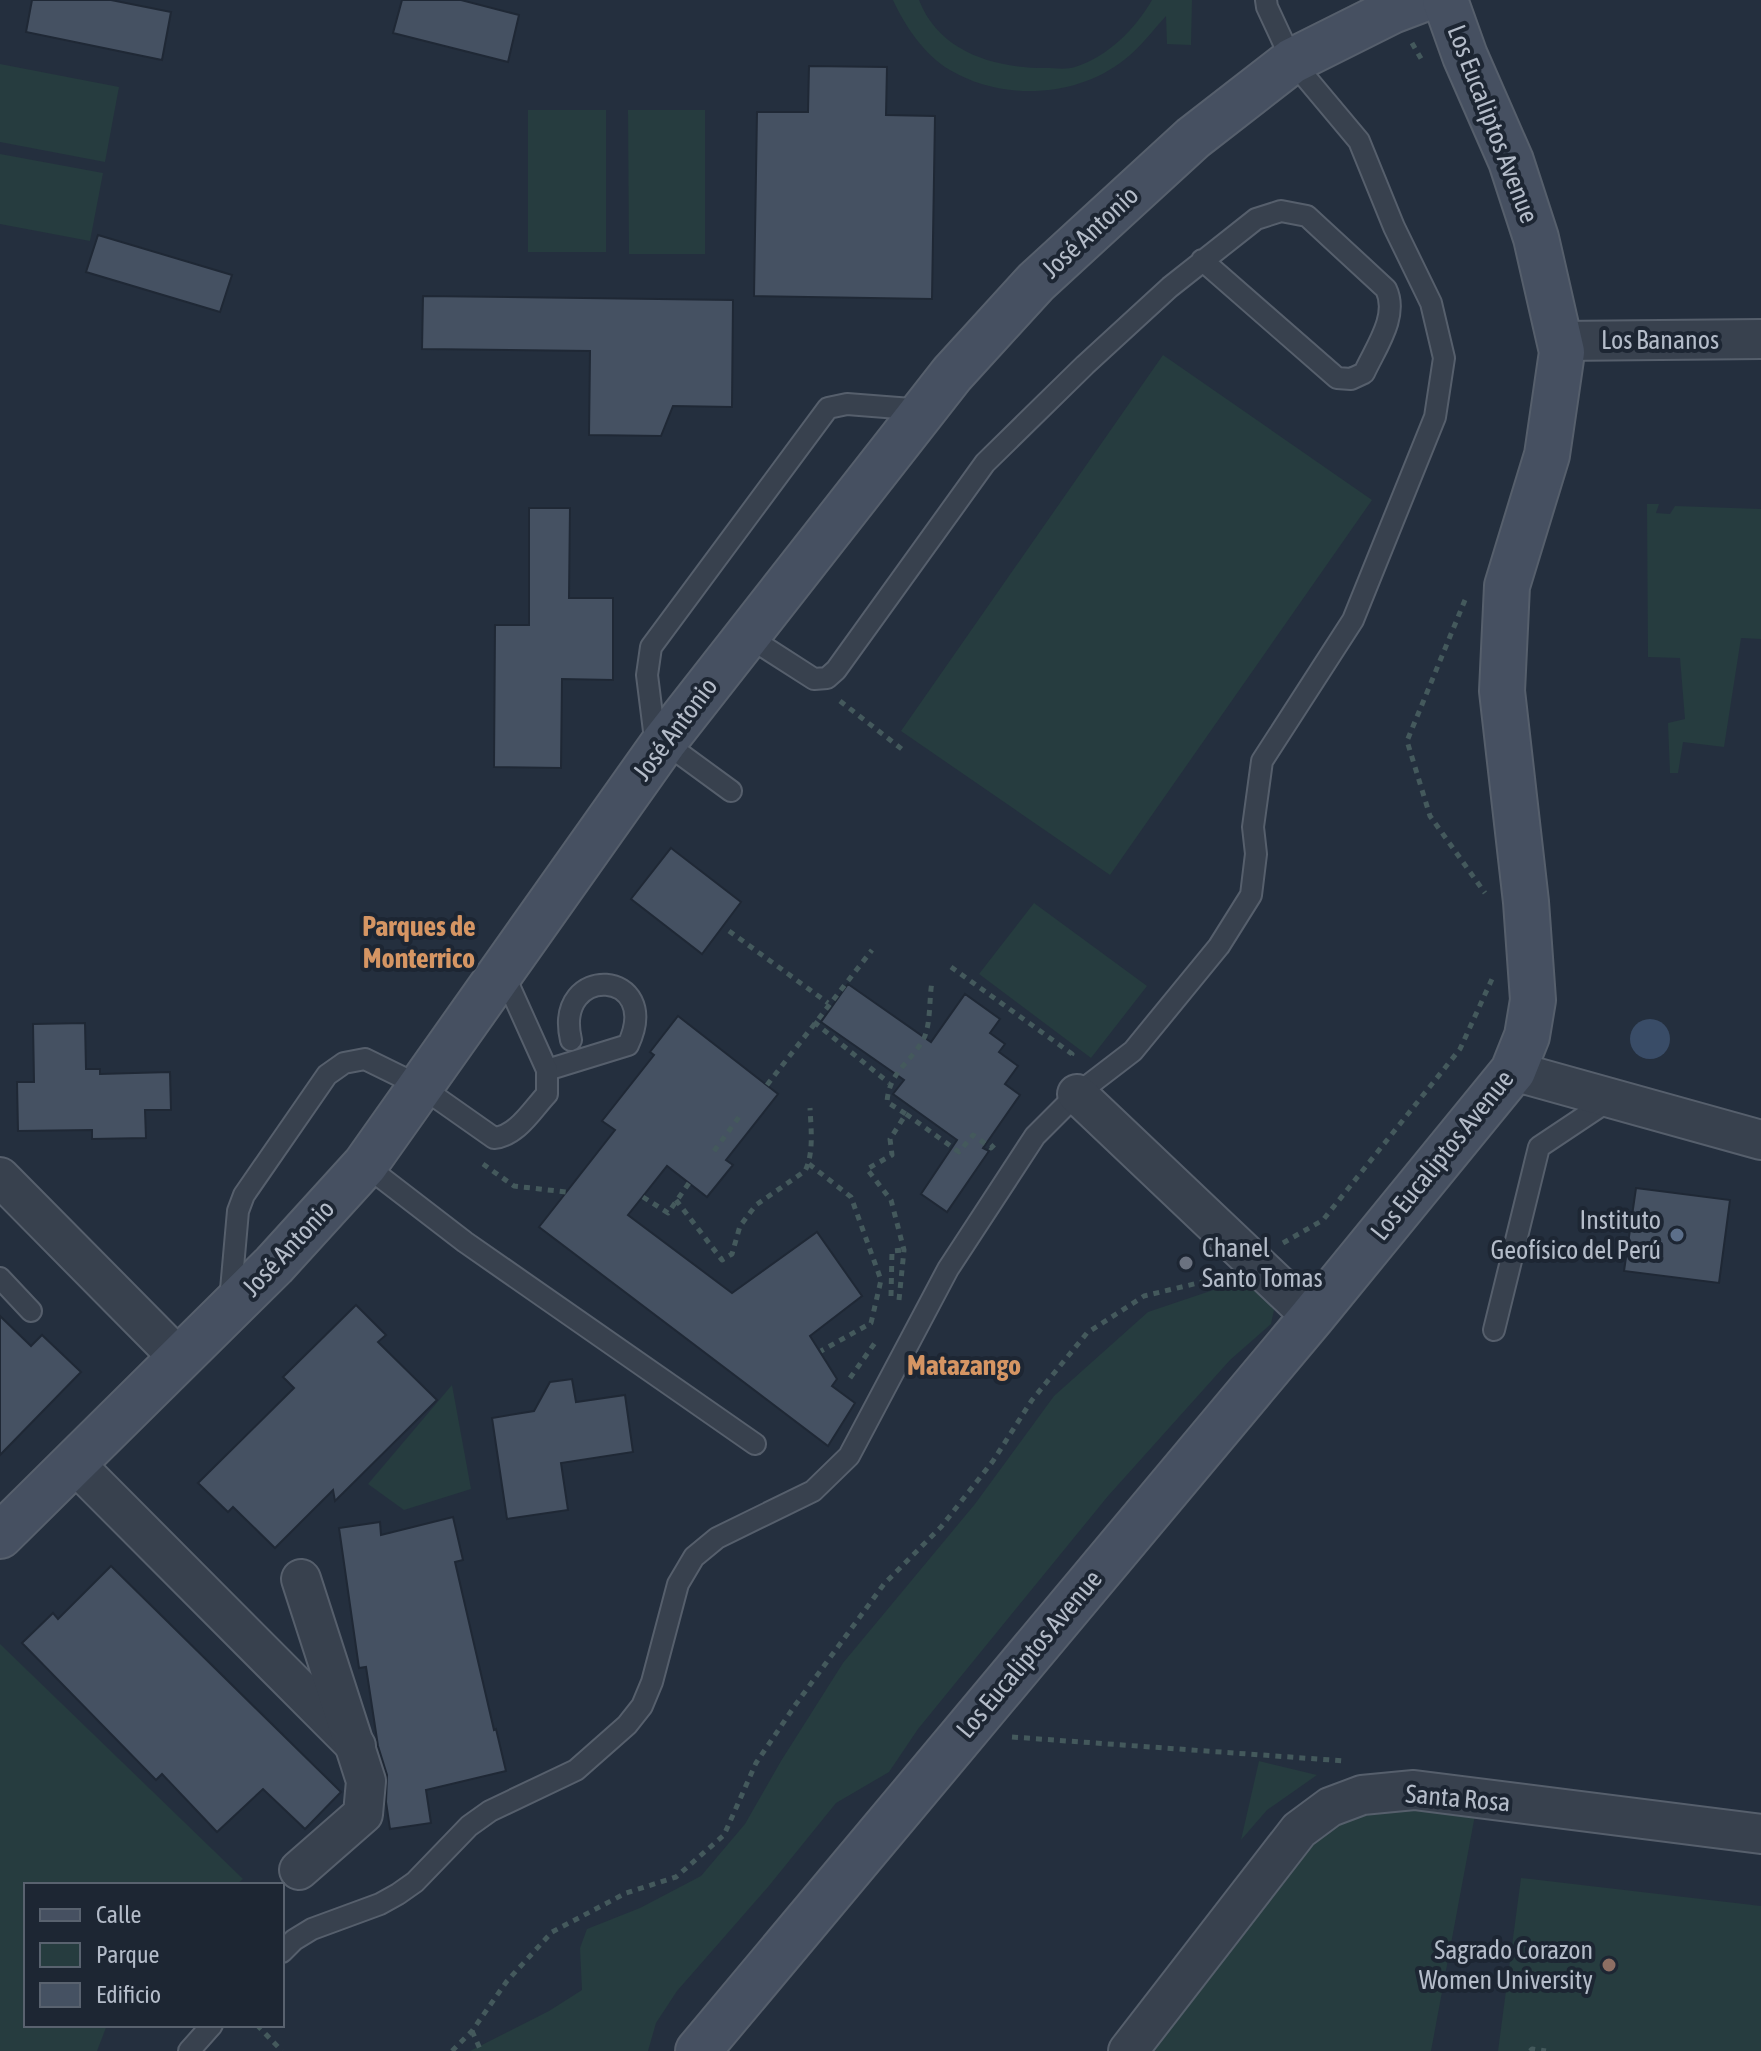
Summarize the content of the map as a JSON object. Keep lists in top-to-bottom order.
{
  "streets": {
    "street": [
      "Los Eucaliptos Avenue",
      "José Antonio",
      "Los Bananos",
      "Santa Rosa"
    ]
  },
  "crossings": [
    ["Los Eucaliptos Avenue", "Los Bananos"]
  ],
  "districts": ["Parques de Monterrico", "Matazango"],
  "places": ["Instituto Geofísico del Perú", "Chanel Santo Tomas", "Sagrado Corazon Women University"],
  "legend": ["Calle", "Parque", "Edificio"]
}
